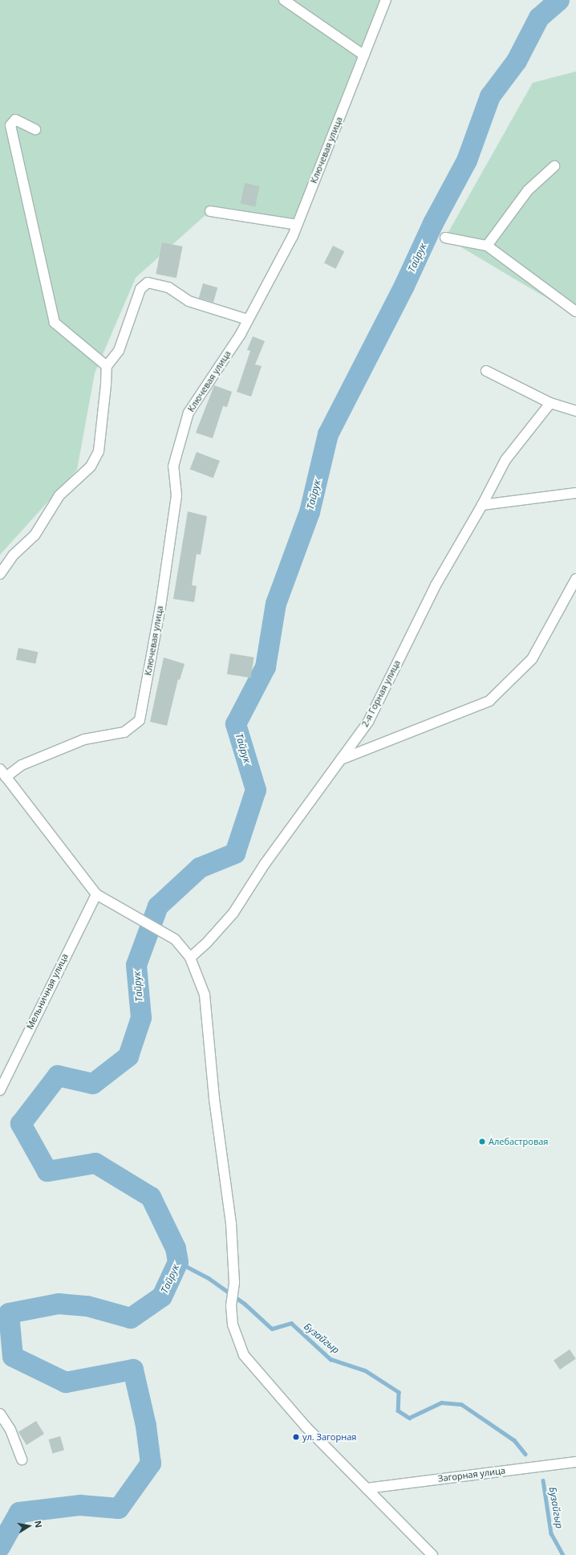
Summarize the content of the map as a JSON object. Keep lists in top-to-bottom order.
{
  "streets": {
    "street": [
      "Ключевая улица",
      "2-я Горная улица",
      "Мельничная улица",
      "Загорная улица"
    ]
  },
  "water": ["Тайрук", "Бузайгыр"],
  "places": ["Алебастровая", "ул. Загорная"],
  "north": "right"
}
